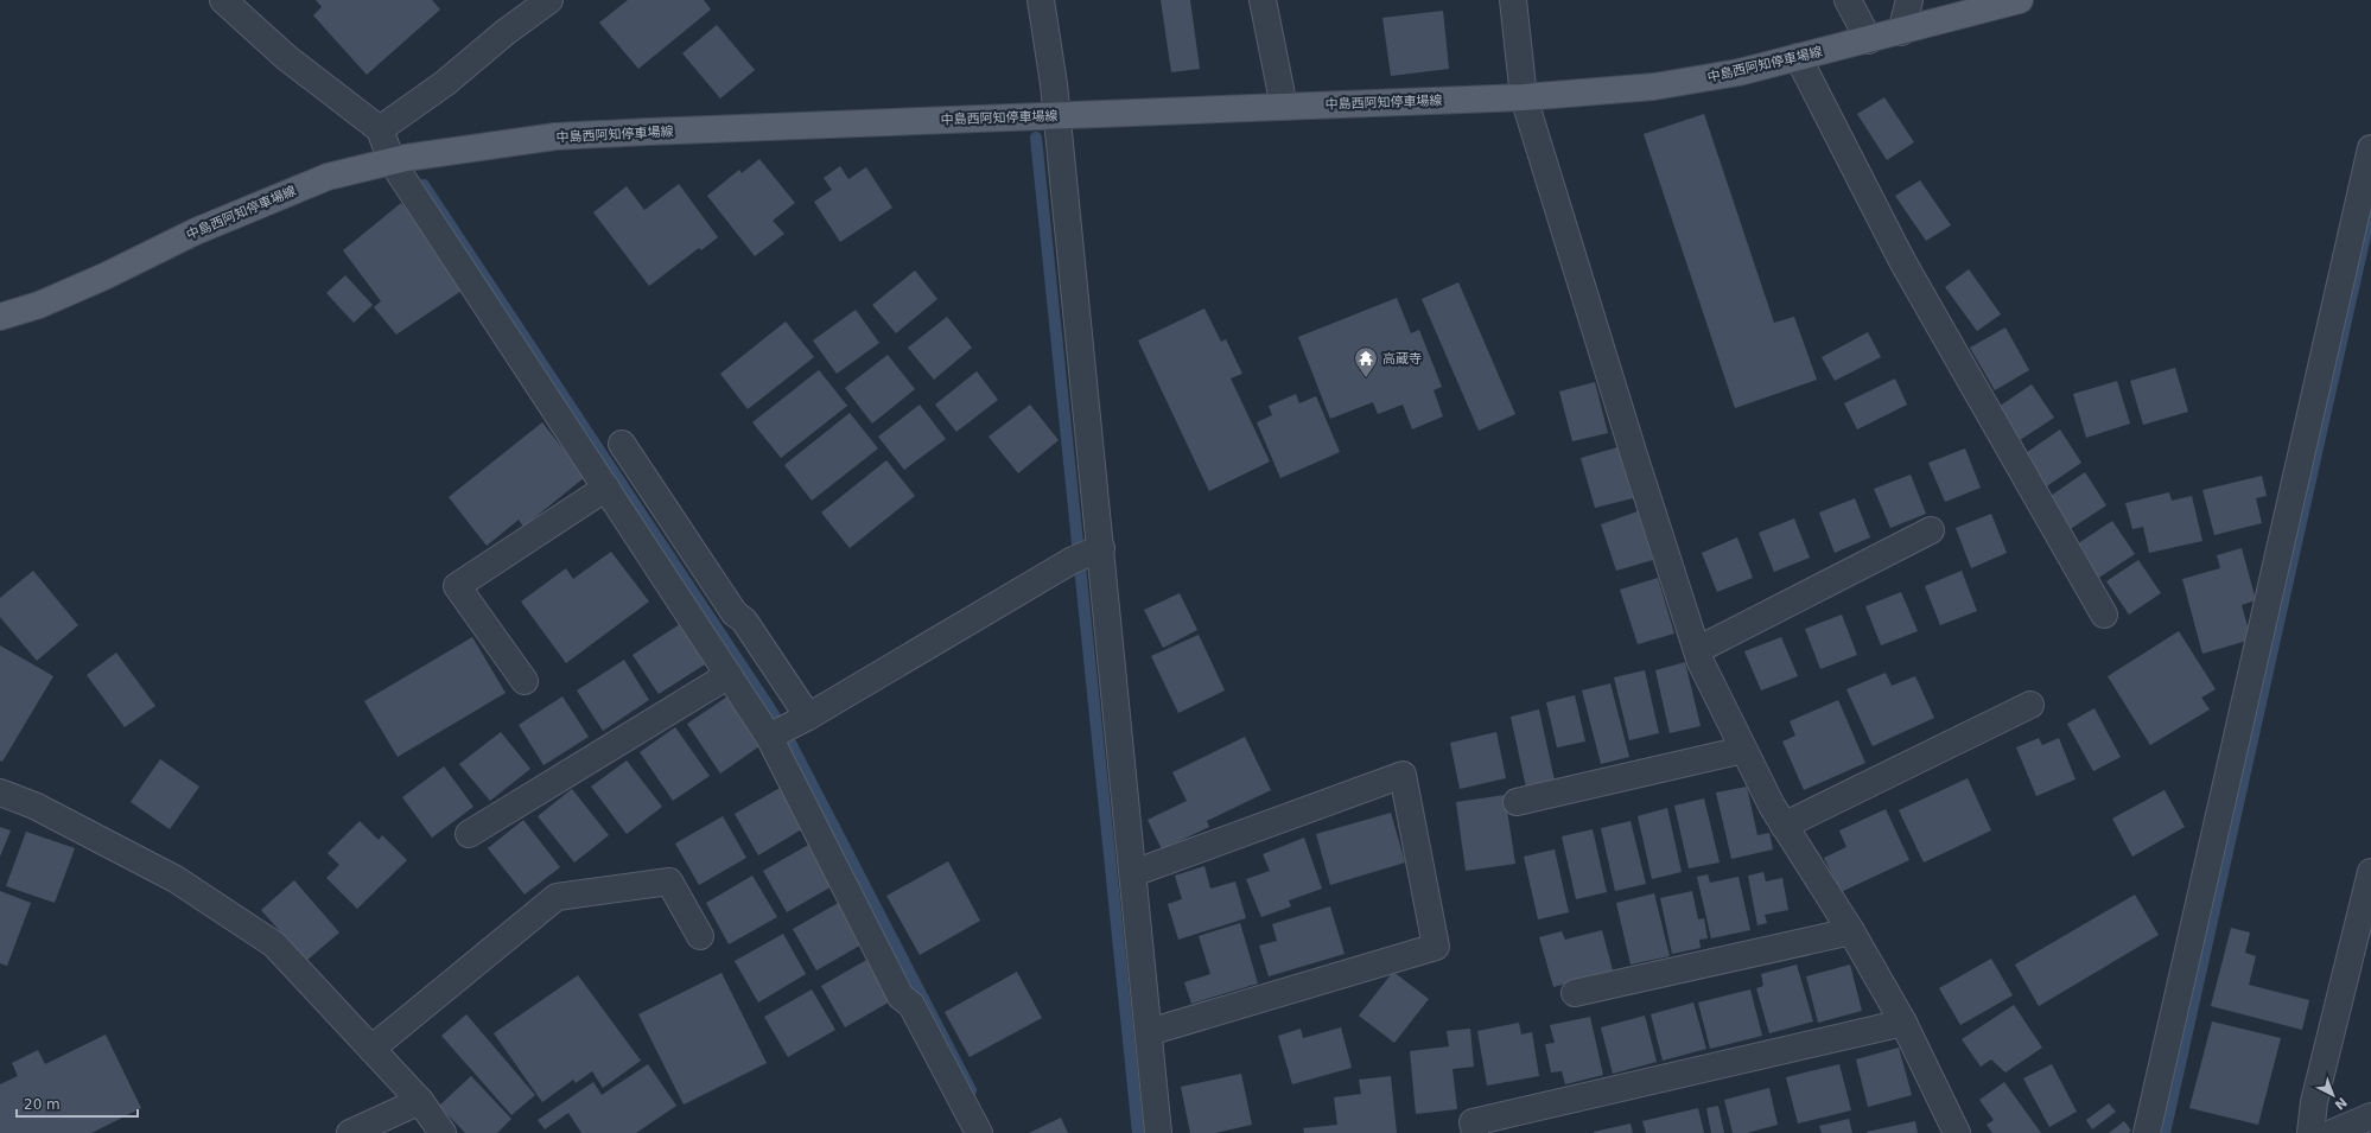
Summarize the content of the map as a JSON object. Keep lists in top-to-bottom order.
{
  "streets": {
    "main road": ["中島西阿知停車場線"]
  },
  "places": {
    "temple": ["高蔵寺"]
  },
  "scale_bar": "20 m",
  "north": "bottom right"
}
